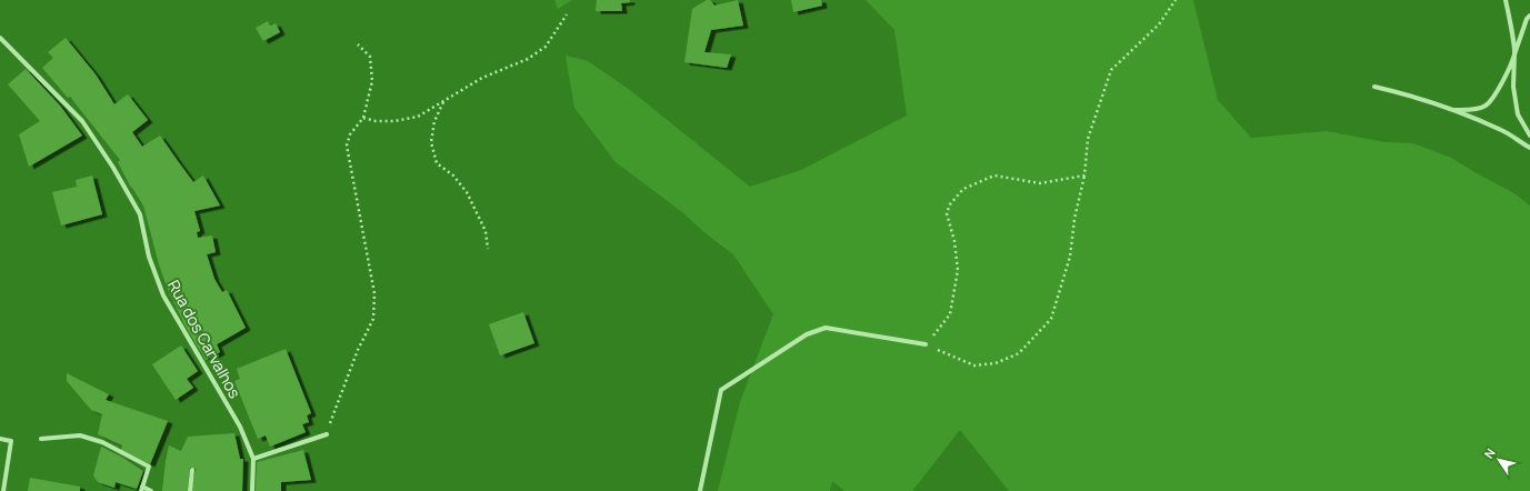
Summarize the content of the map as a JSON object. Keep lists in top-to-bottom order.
{
  "streets": {
    "street": ["Rua dos Carvalhos"]
  },
  "north": "top left"
}
